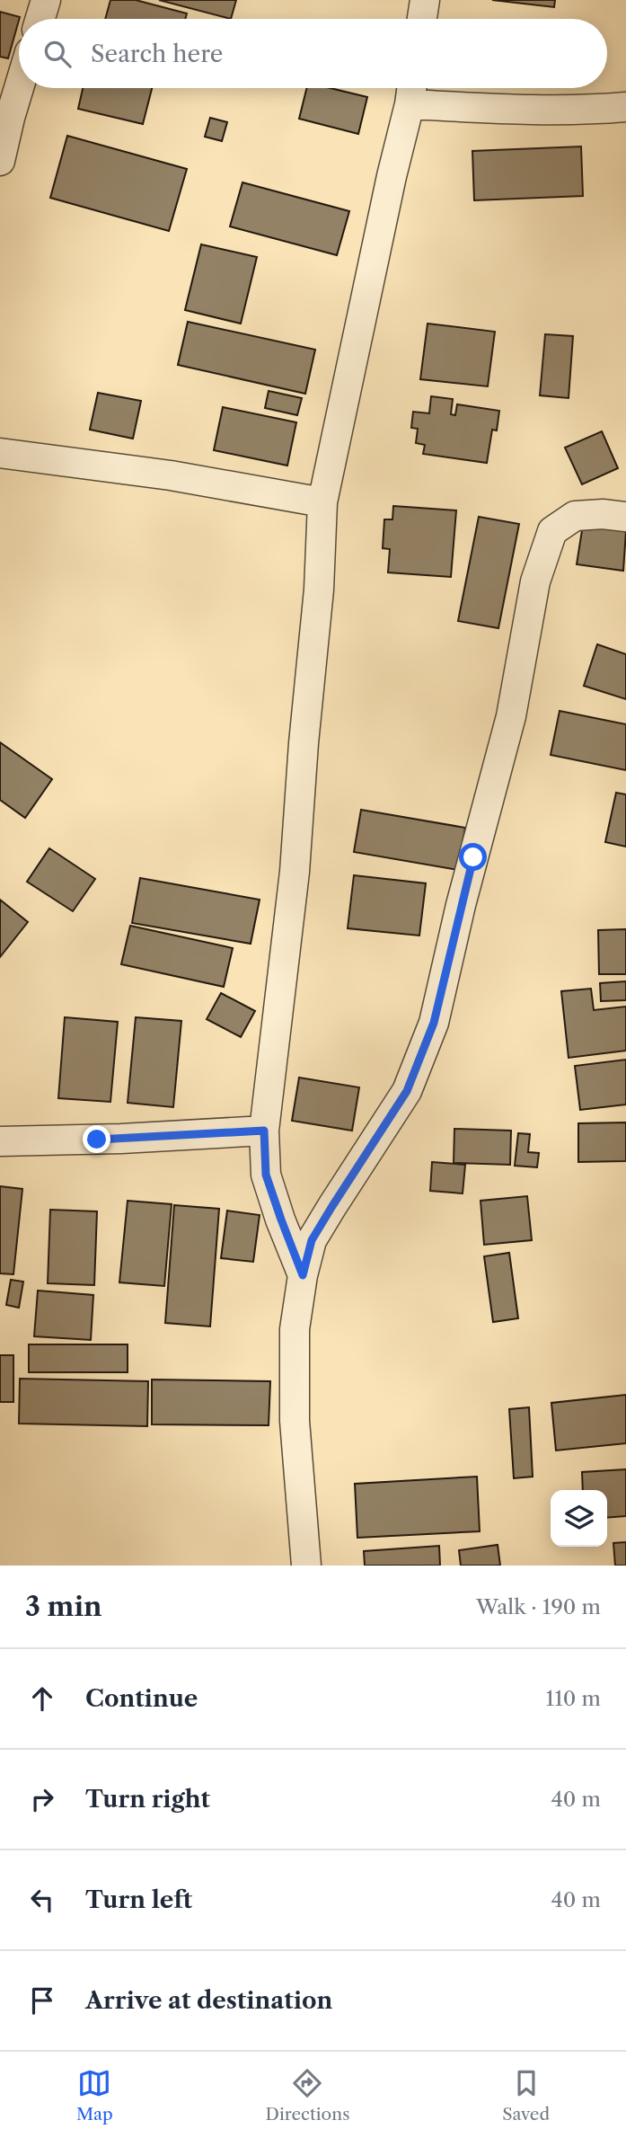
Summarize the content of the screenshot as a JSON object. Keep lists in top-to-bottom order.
{
  "page": {
    "search": "Search here",
    "heading": ["3 min", "Walk · 190 m"],
    "list": [
      ["Continue", "110 m"],
      ["Turn right", "40 m"],
      ["Turn left", "40 m"],
      "Arrive at destination"
    ],
    "nav": ["Map", "Directions", "Saved"]
  }
}
